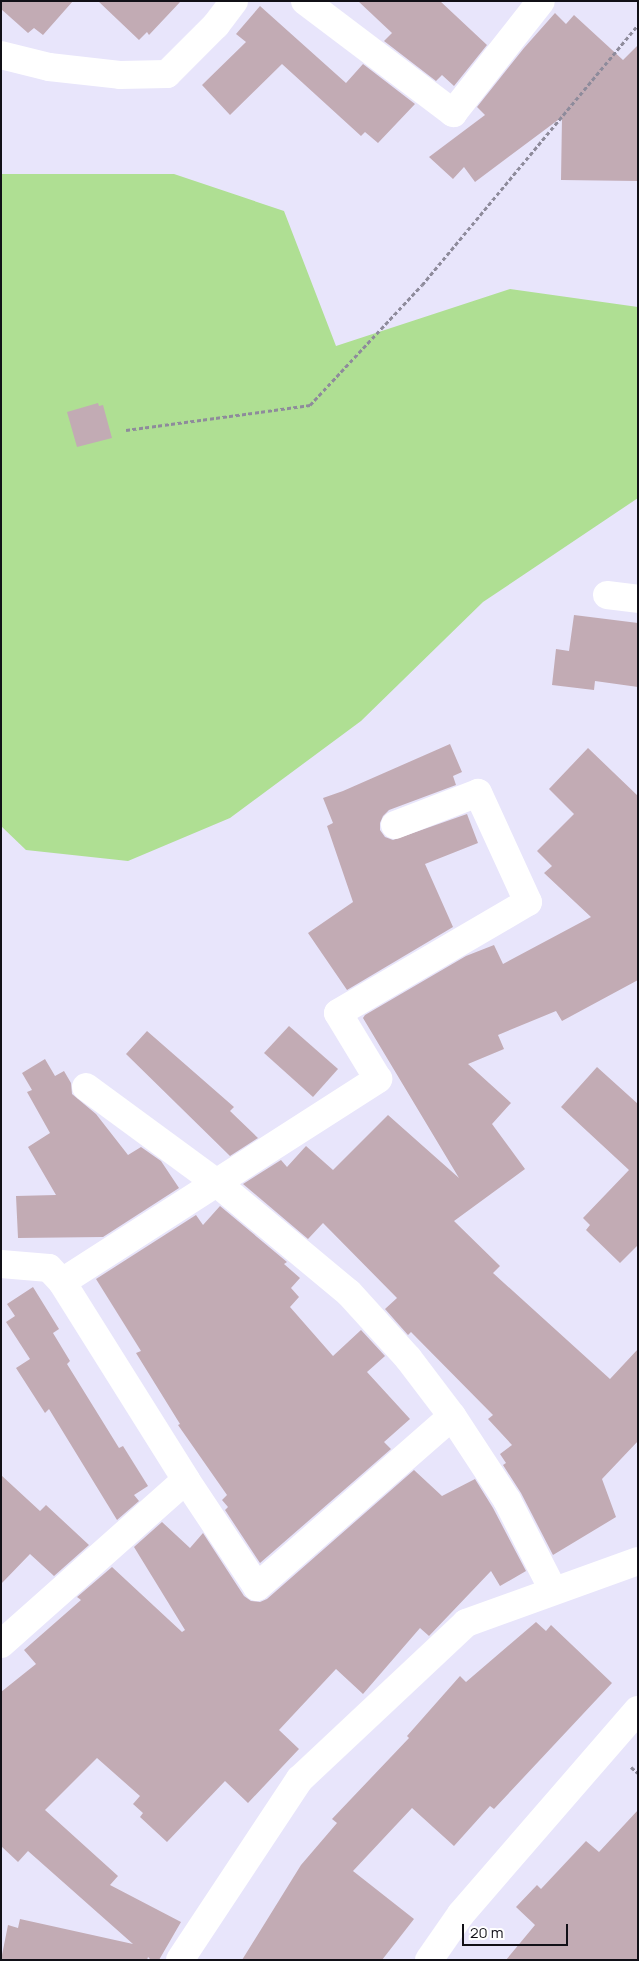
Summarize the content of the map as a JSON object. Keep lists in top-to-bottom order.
{
  "scale_bar": "20 m"
}
